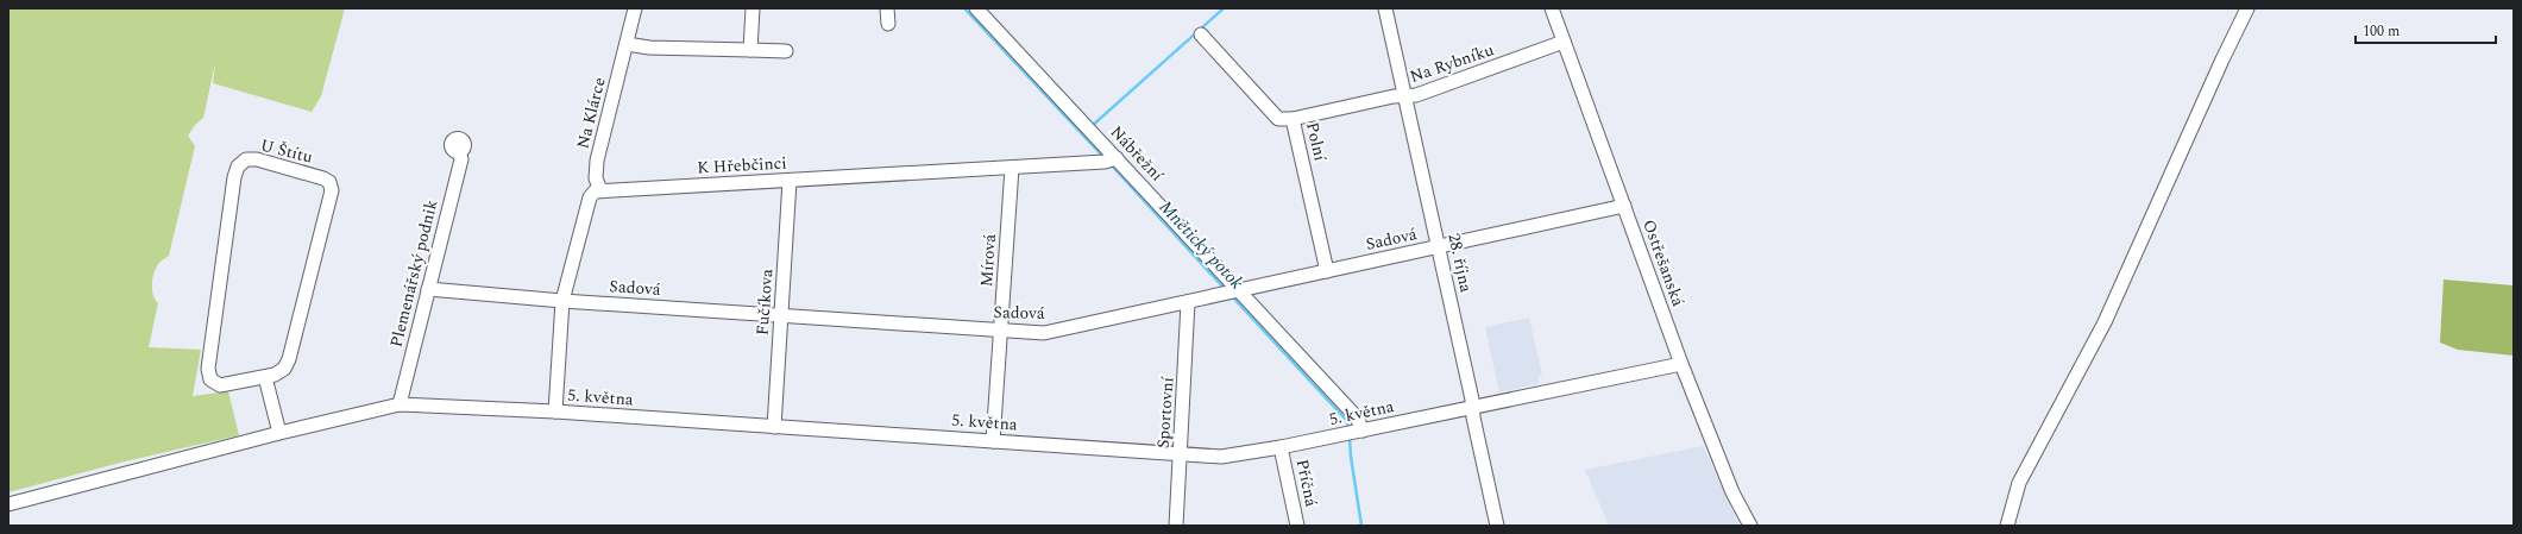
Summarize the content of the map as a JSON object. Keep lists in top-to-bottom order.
{
  "streets": {
    "street": [
      "Na Rybníku",
      "Na Klárce",
      "Polní",
      "U Štítu",
      "Nábřežní",
      "K Hřebčinci",
      "Sadová",
      "Mírová",
      "28. října",
      "Ostřešanská",
      "Plemenářský podnik",
      "Fučíkova",
      "5. května",
      "Sportovní",
      "Příčná"
    ]
  },
  "crossings": [
    ["Na Rybníku", "Polní"],
    ["Na Rybníku", "28. října"],
    ["Na Rybníku", "Ostřešanská"],
    ["Na Klárce", "K Hřebčinci"],
    ["Polní", "Sadová"],
    ["Nábřežní", "K Hřebčinci"],
    ["Nábřežní", "Sadová"],
    ["Nábřežní", "5. května"],
    ["K Hřebčinci", "Mírová"],
    ["K Hřebčinci", "Fučíkova"],
    ["Sadová", "Mírová"],
    ["Sadová", "28. října"],
    ["Sadová", "Ostřešanská"],
    ["Sadová", "Plemenářský podnik"],
    ["Sadová", "Fučíkova"],
    ["Sadová", "Sportovní"],
    ["Mírová", "5. května"],
    ["28. října", "5. května"],
    ["Ostřešanská", "5. května"],
    ["Plemenářský podnik", "5. května"],
    ["Fučíkova", "5. května"],
    ["5. května", "Sportovní"],
    ["5. května", "Příčná"]
  ],
  "water": ["Mnětický potok"],
  "scale_bar": "100 m"
}
